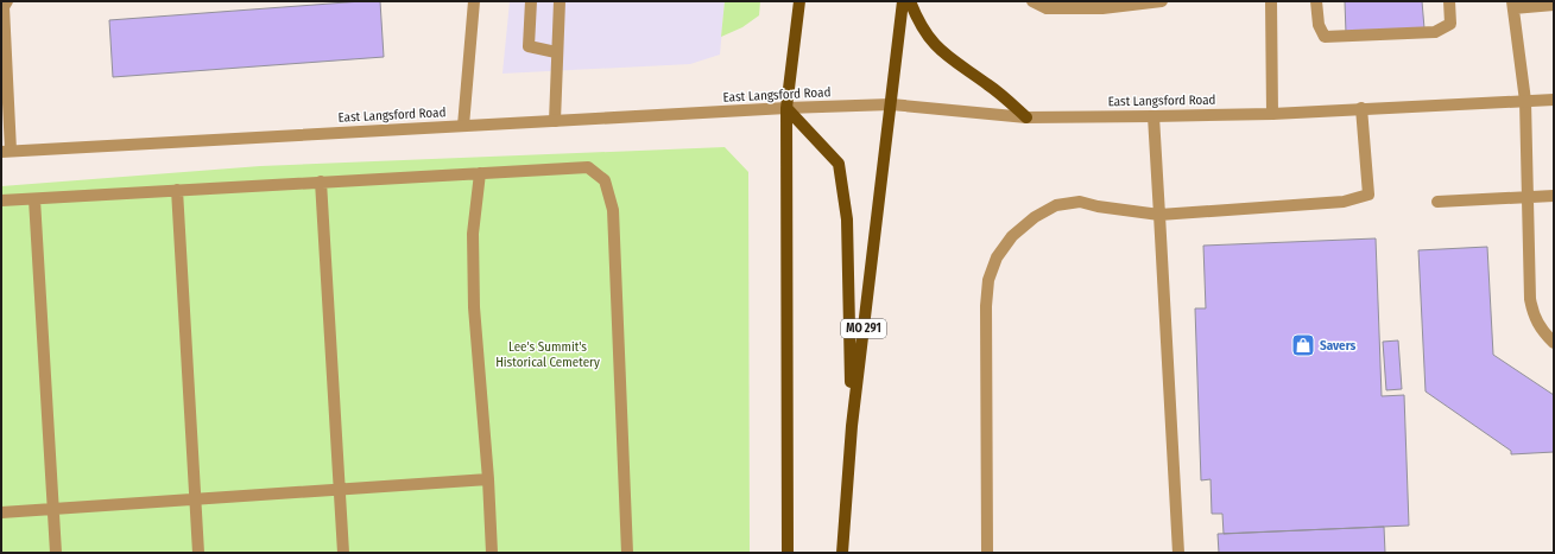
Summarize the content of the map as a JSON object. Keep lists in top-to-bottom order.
{
  "streets": {
    "main road": ["MO 291"],
    "street": ["East Langsford Road"]
  },
  "crossings": [
    ["East Langsford Road", "MO 291"]
  ],
  "parks": ["Lee's Summit's Historical Cemetery"],
  "places": {
    "shop": ["Savers"]
  }
}
